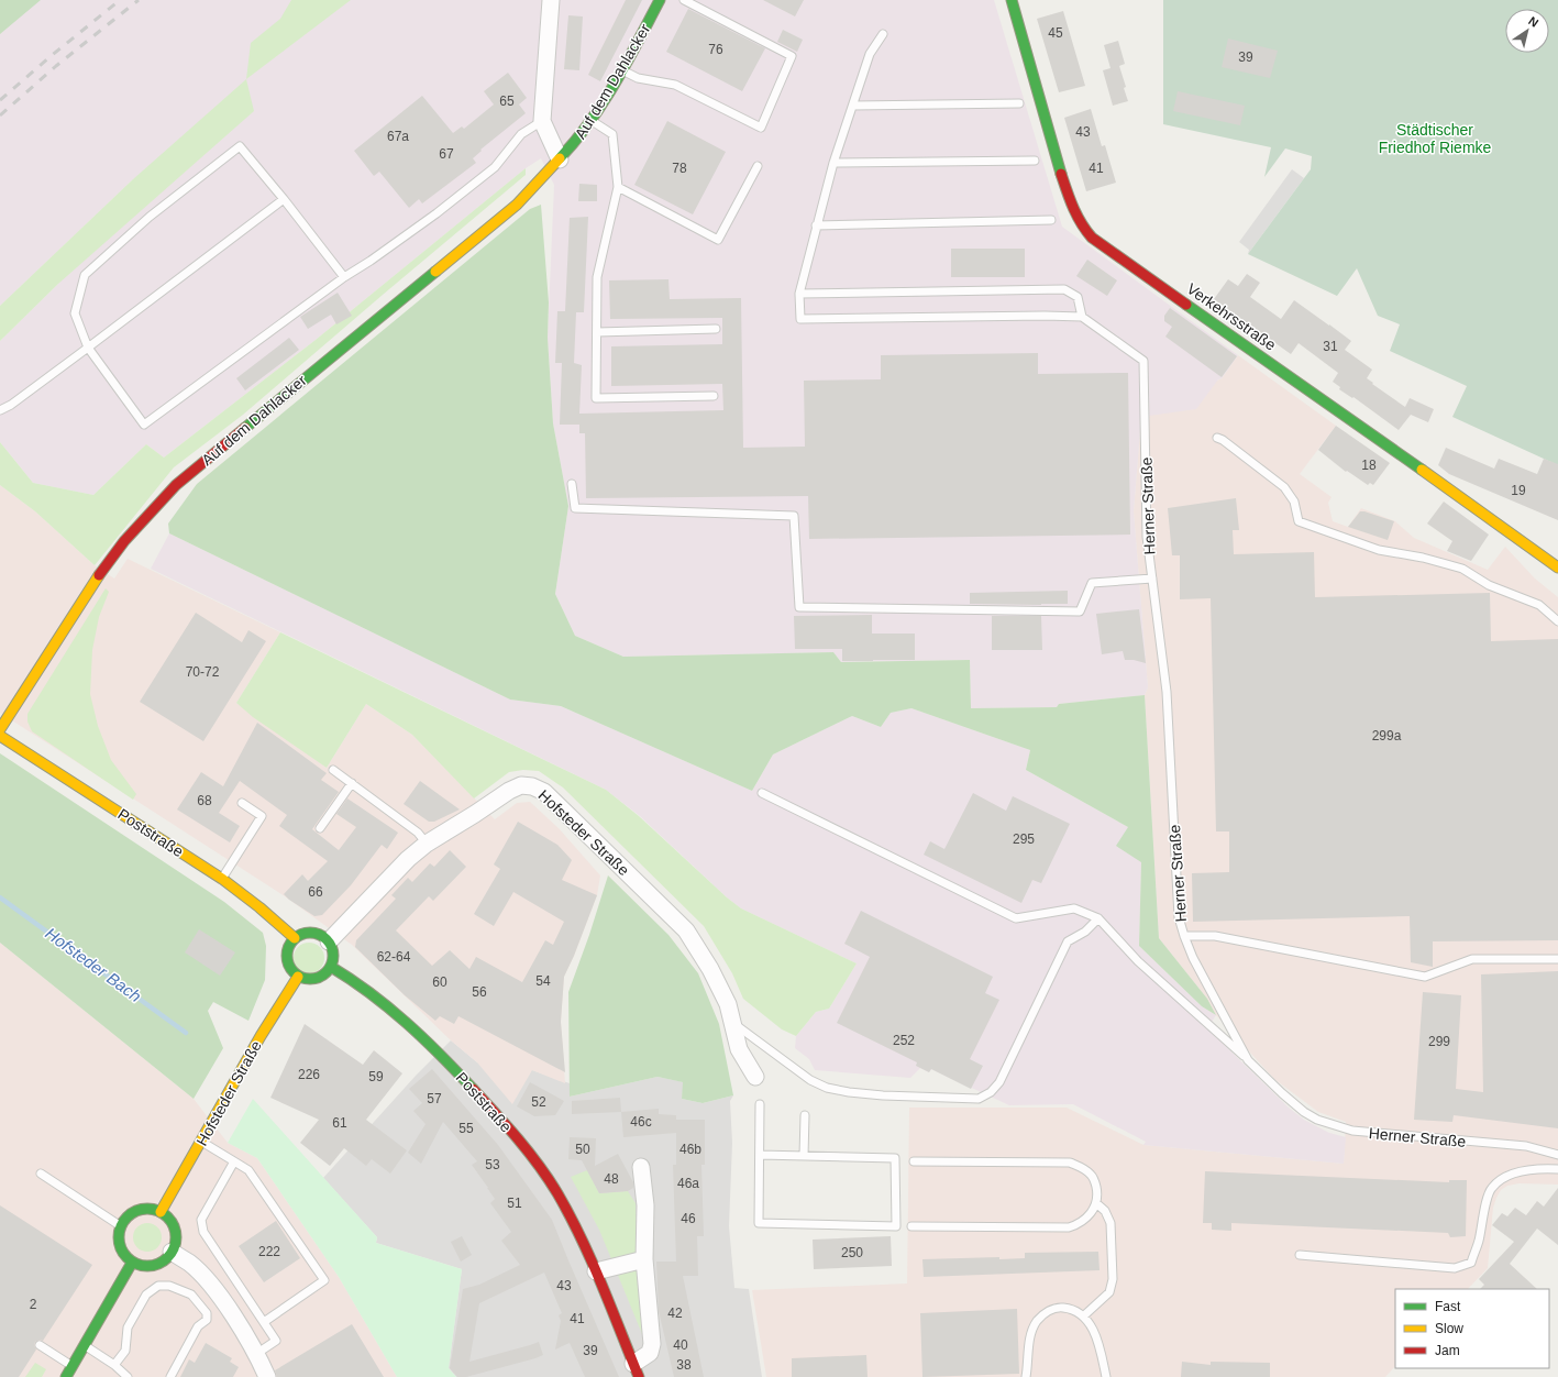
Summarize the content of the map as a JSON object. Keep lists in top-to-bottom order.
{
  "streets": {
    "street": [
      "Auf dem Dahlacker",
      "Verkehrsstraße",
      "Poststraße",
      "Hofsteder Straße"
    ],
    "lane": ["Herner Straße"]
  },
  "crossings": [
    ["Poststraße", "Hofsteder Straße"]
  ],
  "water": ["Hofsteder Bach"],
  "parks": ["Städtischer Friedhof Riemke"],
  "house_numbers": [
    "45",
    "76",
    "39",
    "65",
    "43",
    "67a",
    "67",
    "78",
    "41",
    "31",
    "18",
    "19",
    "70-72",
    "299a",
    "68",
    "295",
    "66",
    "62-64",
    "54",
    "60",
    "56",
    "252",
    "299",
    "226",
    "59",
    "57",
    "52",
    "46c",
    "61",
    "55",
    "50",
    "46b",
    "53",
    "48",
    "46a",
    "51",
    "46",
    "222",
    "250",
    "43",
    "2",
    "42",
    "41",
    "40",
    "39",
    "38"
  ],
  "legend": ["Fast", "Slow", "Jam"],
  "north": "top right"
}
